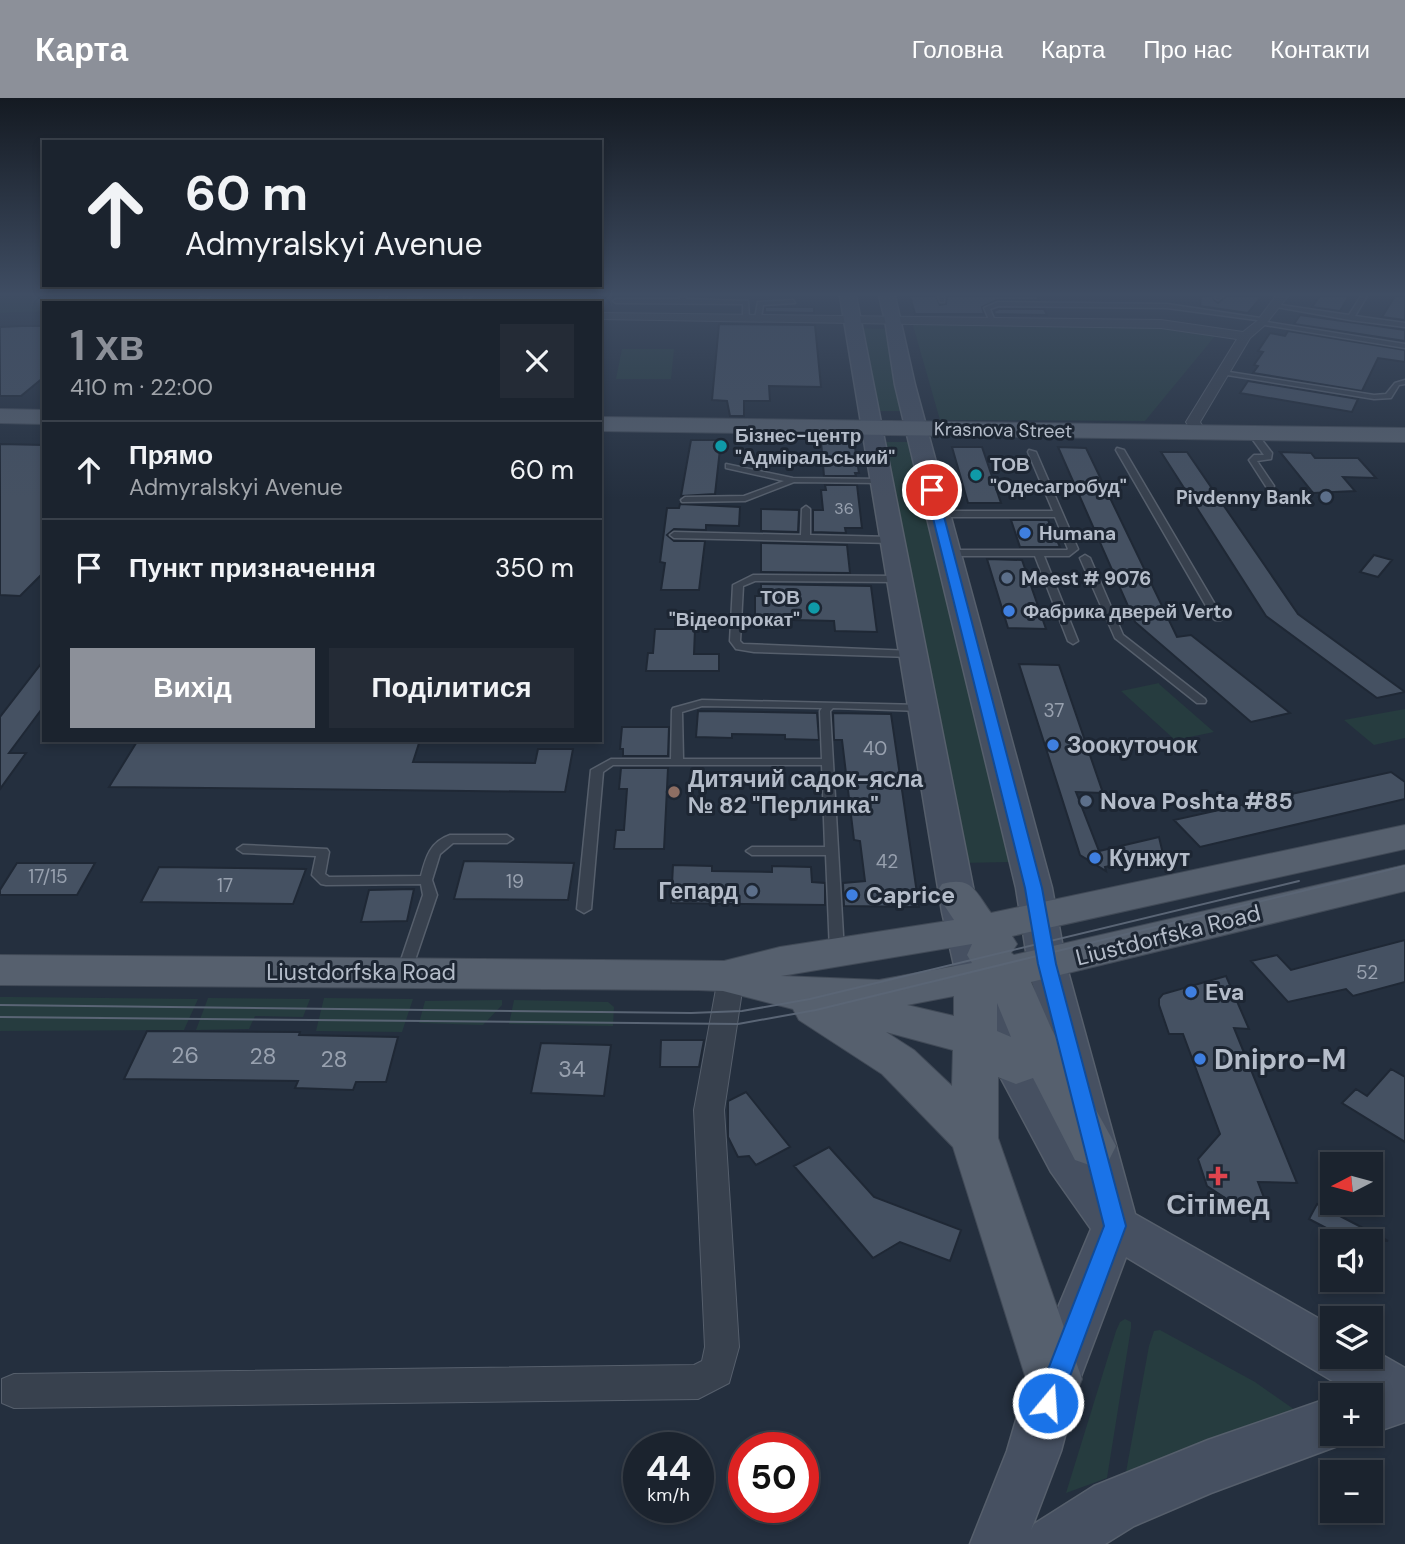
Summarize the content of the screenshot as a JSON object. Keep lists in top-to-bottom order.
{
  "streets": {
    "main road": ["Krasnova Street", "Liustdorfska Road"]
  },
  "places": {
    "other": [
      "Бізнес-центр \"Адміральський\"",
      "ТОВ \"Одесагробуд\"",
      "Pivdenny Bank",
      "Humana",
      "Meest # 9076",
      "ТОВ \"Відеопрокат\"",
      "Фабрика дверей Verto",
      "Зоокуточок",
      "Дитячий садок-ясла № 82 \"Перлинка\"",
      "Nova Poshta #85",
      "Кунжут",
      "Гепард",
      "Caprice",
      "Eva",
      "Dnipro-M"
    ],
    "health": ["Сітімед"]
  },
  "house_numbers": [
    "36",
    "37",
    "40",
    "42",
    "17/15",
    "19",
    "17",
    "52",
    "26",
    "28",
    "28",
    "34"
  ],
  "north": "left",
  "page": {
    "header": "Карта",
    "nav": [
      "Головна",
      "Карта",
      "Про нас",
      "Контакти"
    ],
    "turn": ["60 m", "Admyralskyi Avenue"],
    "heading": ["1 хв", "410 m · 22:00"],
    "list": [
      {
        "name": "Прямо",
        "note": "Admyralskyi Avenue",
        "value": "60 m"
      },
      {
        "name": "Пункт призначення",
        "value": "350 m"
      }
    ],
    "buttons": ["Вихід", "Поділитися"],
    "map_buttons": ["+", "−"],
    "speed": "44 km/h",
    "limit": "50"
  }
}
